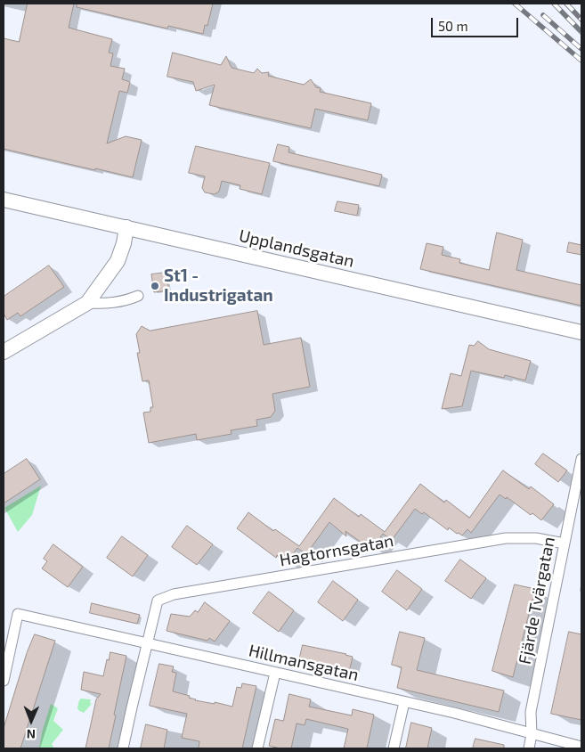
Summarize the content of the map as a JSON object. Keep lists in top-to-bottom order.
{
  "streets": {
    "main road": ["Upplandsgatan"],
    "street": ["Hagtornsgatan", "Fjärde Tvärgatan", "Hillmansgatan"]
  },
  "crossings": [
    ["Hagtornsgatan", "Fjärde Tvärgatan"],
    ["Hagtornsgatan", "Hillmansgatan"],
    ["Fjärde Tvärgatan", "Hillmansgatan"]
  ],
  "places": ["St1 - Industrigatan"],
  "scale_bar": "50 m",
  "north": "bottom"
}
